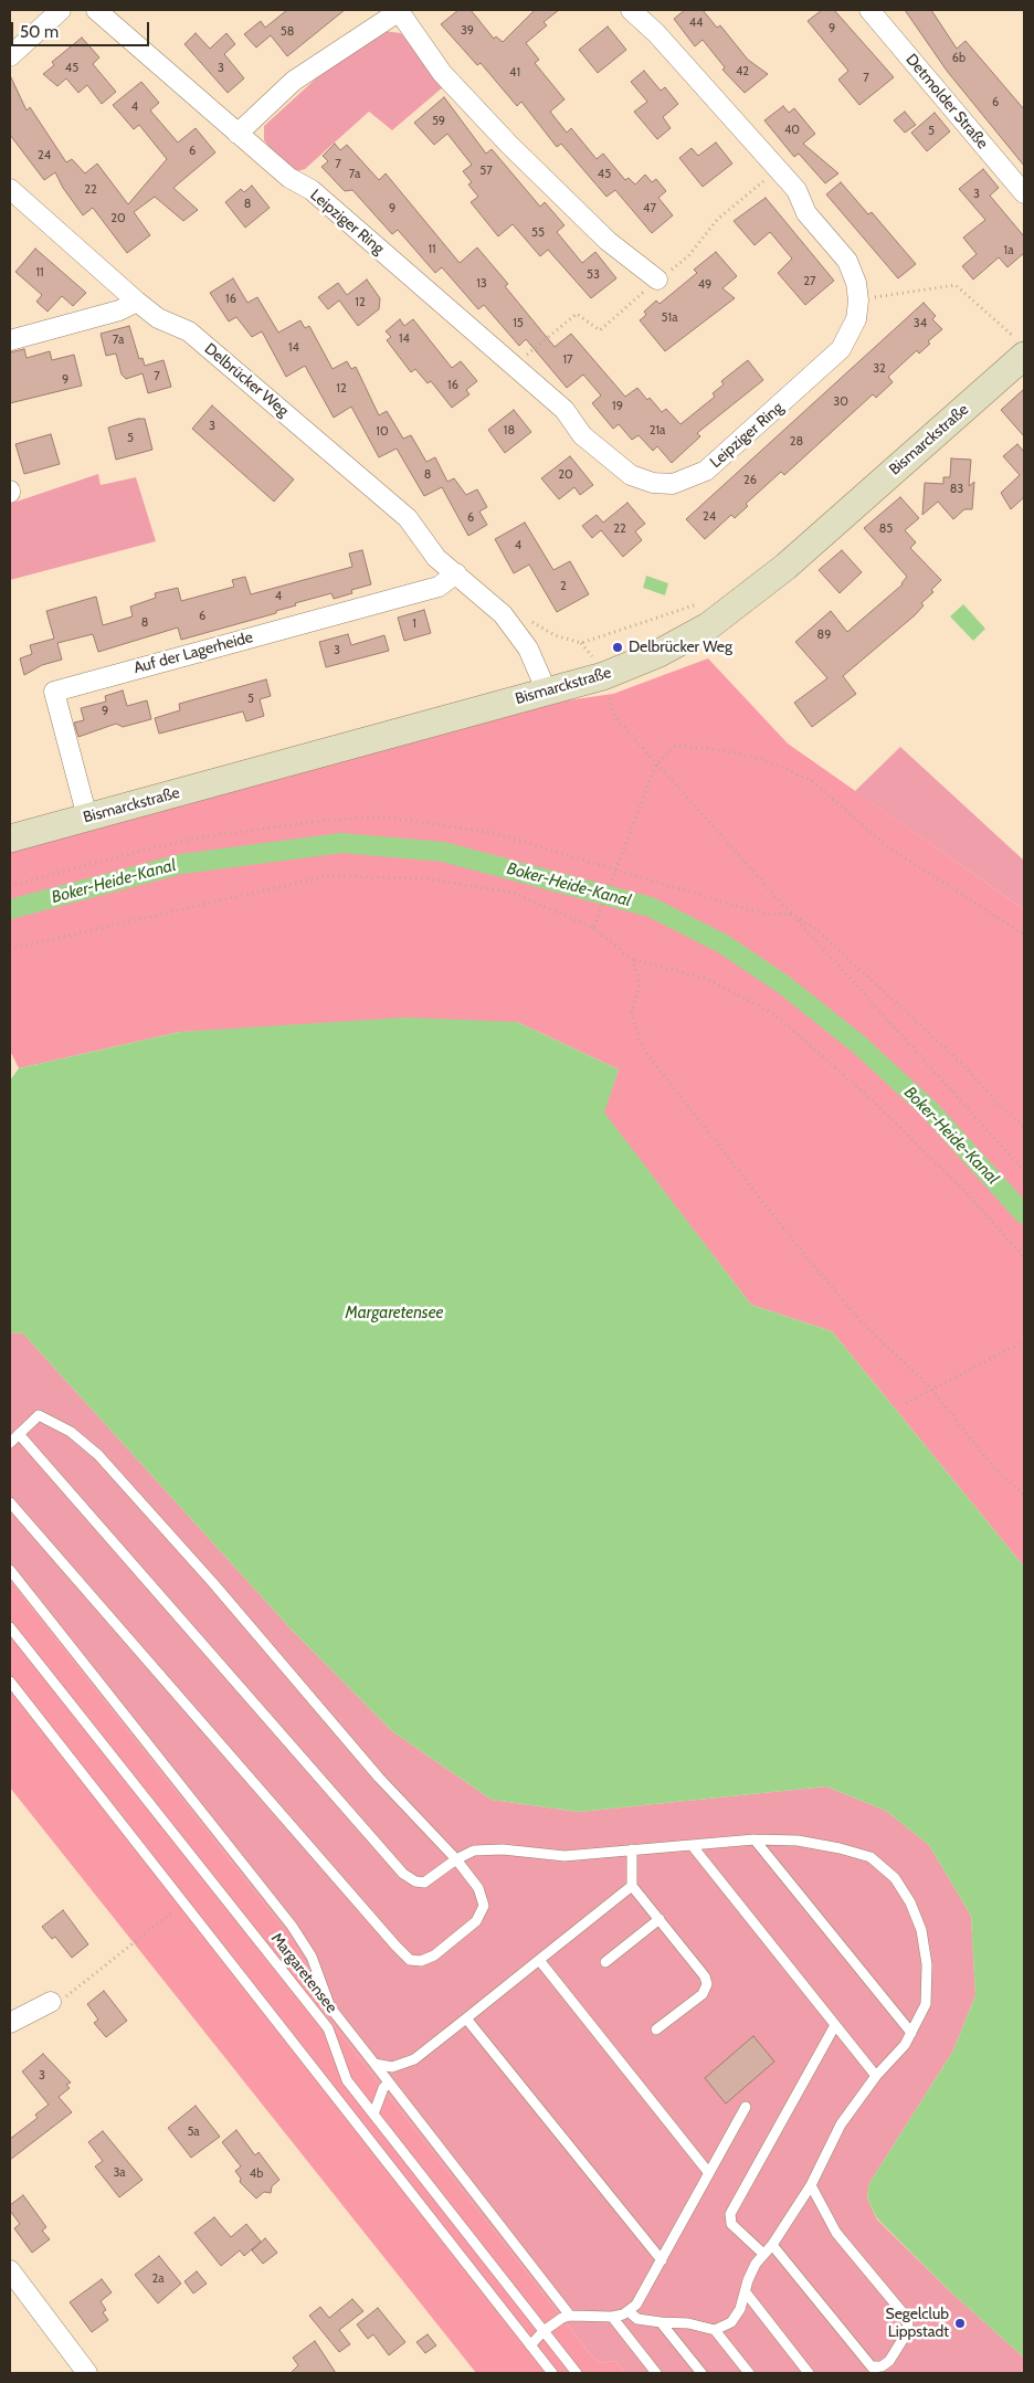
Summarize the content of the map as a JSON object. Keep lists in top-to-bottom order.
{
  "streets": {
    "main road": ["Bismarckstraße"],
    "street": [
      "Detmolder Straße",
      "Leipziger Ring",
      "Delbrücker Weg",
      "Auf der Lagerheide"
    ],
    "lane": ["Margaretensee"]
  },
  "crossings": [
    ["Delbrücker Weg", "Bismarckstraße"],
    ["Delbrücker Weg", "Auf der Lagerheide"],
    ["Bismarckstraße", "Auf der Lagerheide"]
  ],
  "water": ["Boker-Heide-Kanal", "Margaretensee"],
  "places": ["Delbrücker Weg", "Segelclub Lippstadt"],
  "house_numbers": [
    "44",
    "9",
    "39",
    "58",
    "6b",
    "45",
    "3",
    "42",
    "41",
    "7",
    "6",
    "4",
    "59",
    "40",
    "5",
    "6",
    "24",
    "7",
    "57",
    "7a",
    "45",
    "22",
    "3",
    "8",
    "9",
    "47",
    "20",
    "55",
    "11",
    "1a",
    "11",
    "53",
    "27",
    "13",
    "49",
    "16",
    "12",
    "51a",
    "15",
    "34",
    "14",
    "7a",
    "14",
    "17",
    "32",
    "7",
    "9",
    "16",
    "12",
    "30",
    "19",
    "3",
    "18",
    "21a",
    "10",
    "5",
    "28",
    "8",
    "20",
    "26",
    "83",
    "24",
    "6",
    "22",
    "85",
    "4",
    "2",
    "4",
    "6",
    "8",
    "1",
    "89",
    "3",
    "5",
    "9",
    "3",
    "5a",
    "3a",
    "4b",
    "2a"
  ],
  "scale_bar": "50 m"
}
